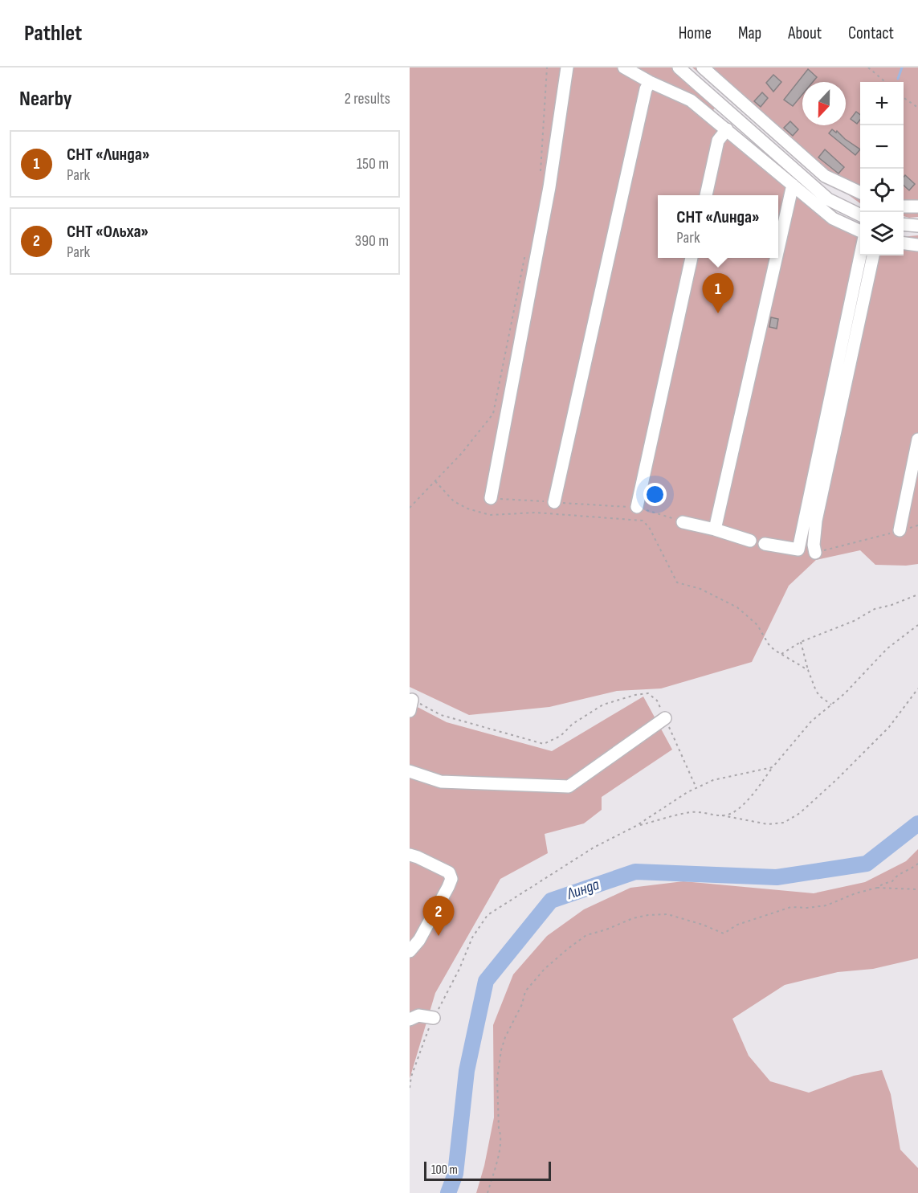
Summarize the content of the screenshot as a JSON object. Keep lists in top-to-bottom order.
{
  "water": ["Линда"],
  "scale_bar": "100 m",
  "north": "bottom",
  "page": {
    "header": "Pathlet",
    "nav": [
      "Home",
      "Map",
      "About",
      "Contact"
    ],
    "heading": ["Nearby", "2 results"],
    "map_buttons": ["+", "−"],
    "list": [
      {
        "mark": "1",
        "name": "СНТ «Линда»",
        "note": "Park",
        "value": "150 m"
      },
      {
        "mark": "2",
        "name": "СНТ «Ольха»",
        "note": "Park",
        "value": "390 m"
      }
    ],
    "popup": ["СНТ «Линда»", "Park"],
    "pins": ["1", "2"],
    "scale": "100 m"
  }
}
